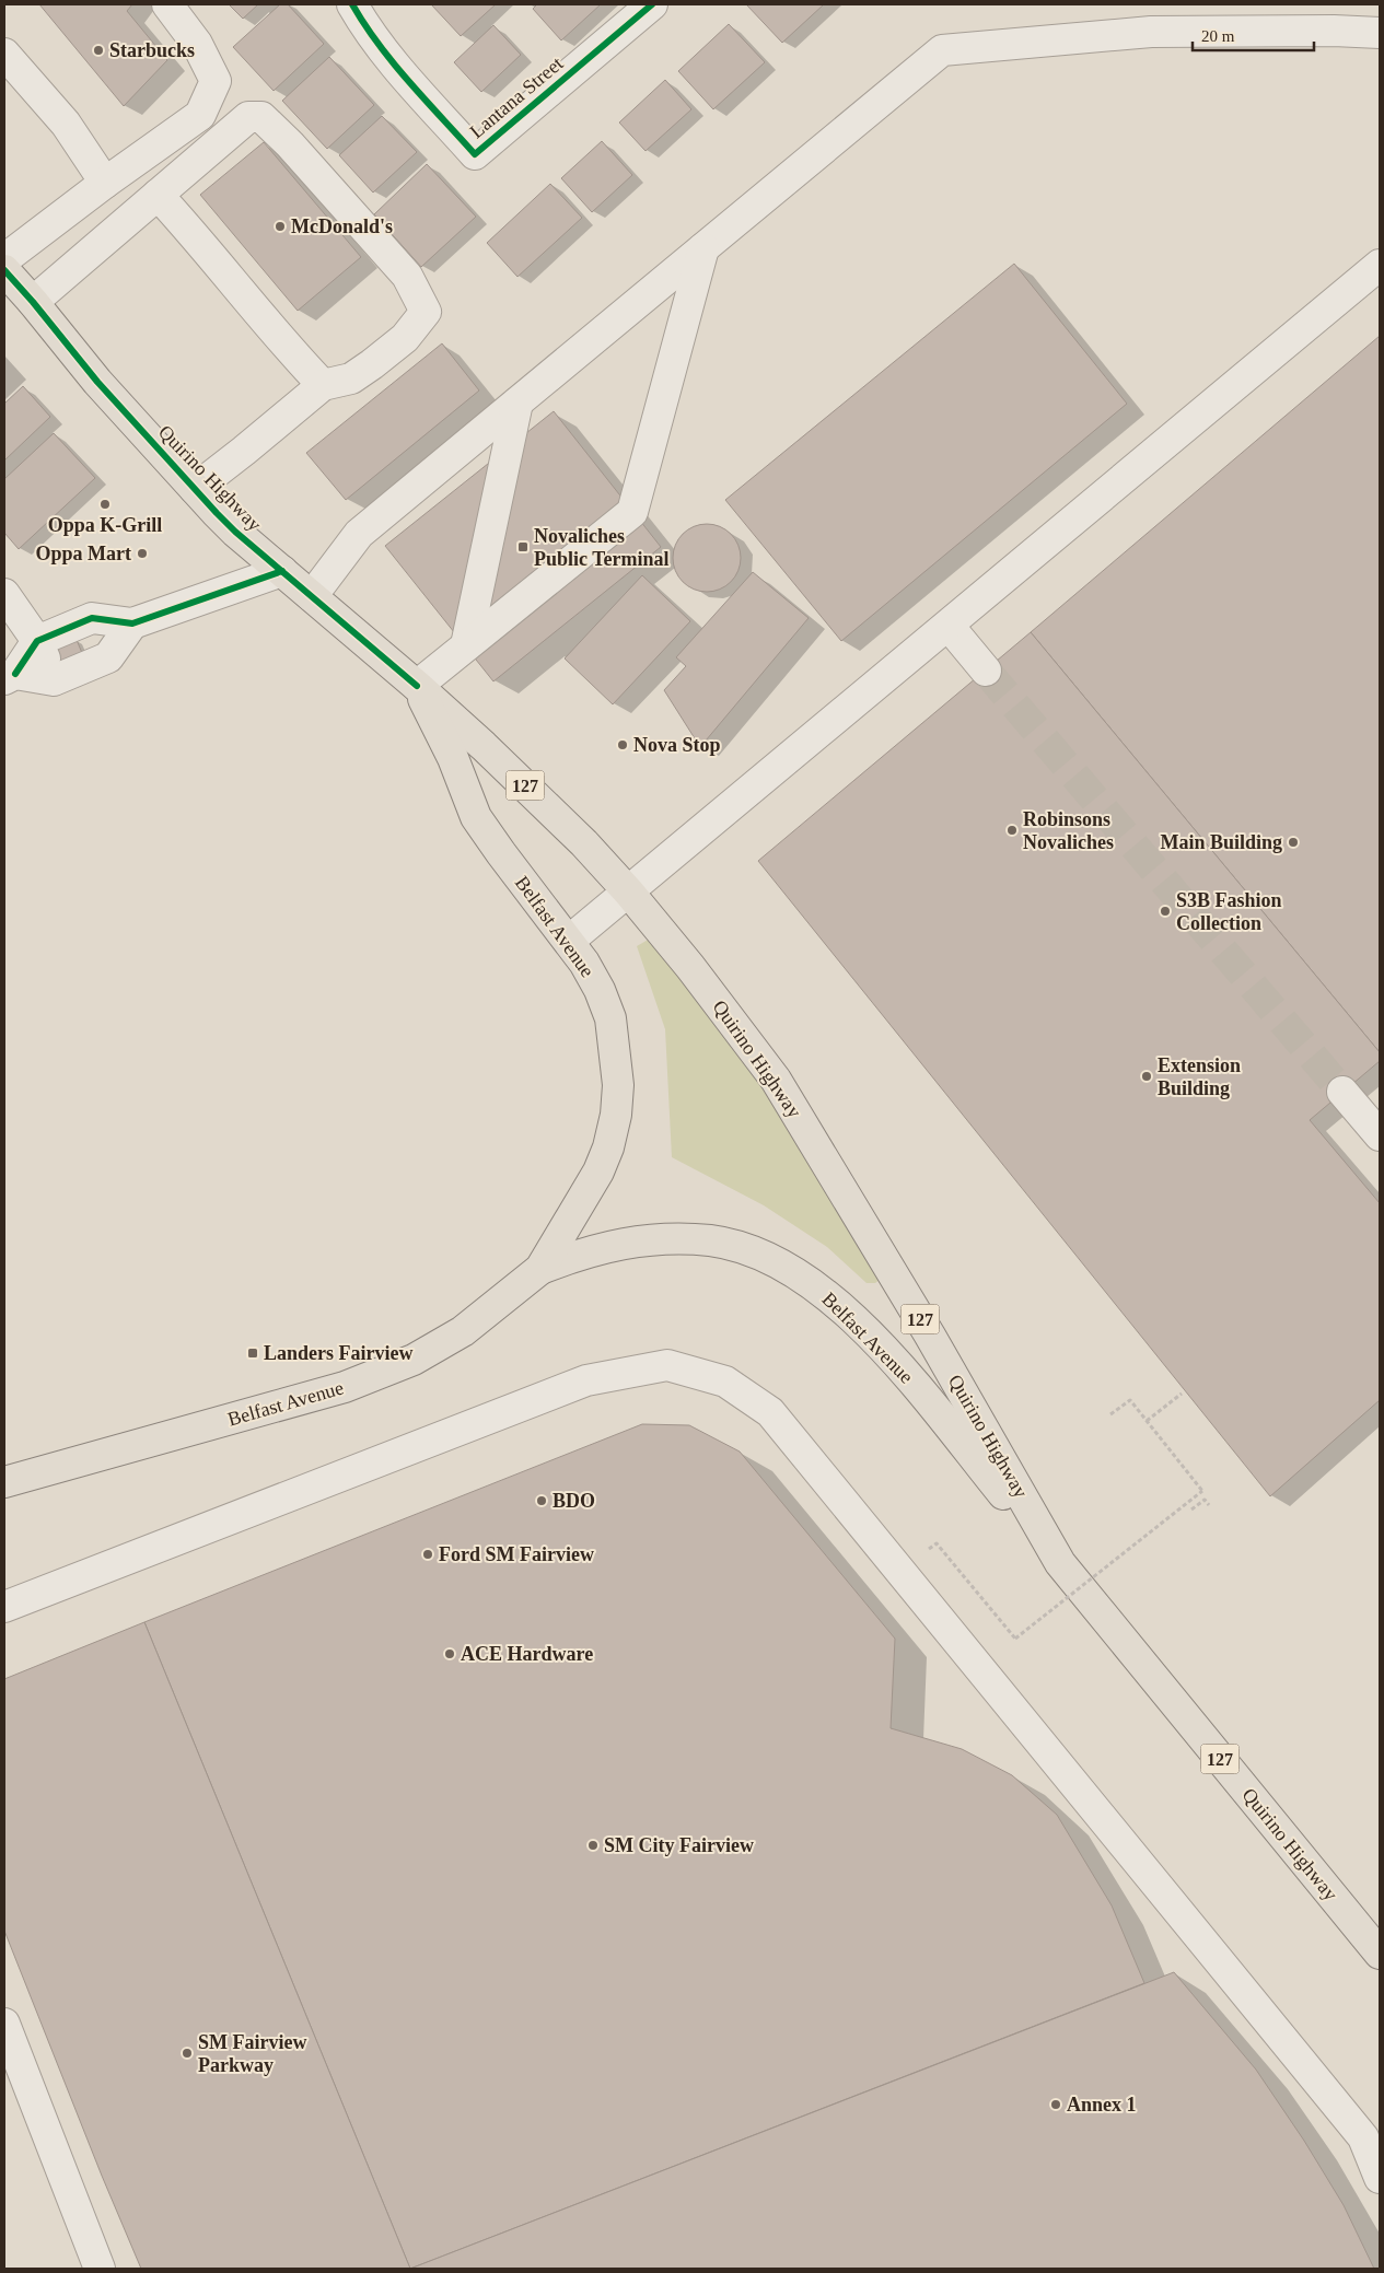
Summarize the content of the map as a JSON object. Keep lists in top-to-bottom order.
{
  "streets": {
    "main road": ["Quirino Highway", "127", "Belfast Avenue"],
    "street": ["Lantana Street"]
  },
  "crossings": [
    ["Quirino Highway", "Belfast Avenue"]
  ],
  "places": {
    "other": [
      "Starbucks",
      "McDonald's",
      "Oppa K-Grill",
      "Oppa Mart",
      "Nova Stop",
      "Robinsons Novaliches",
      "Main Building",
      "S3B Fashion Collection",
      "Extension Building",
      "BDO",
      "Ford SM Fairview",
      "ACE Hardware",
      "SM City Fairview",
      "SM Fairview Parkway",
      "Annex 1"
    ],
    "transit": ["Novaliches Public Terminal", "Landers Fairview"]
  },
  "scale_bar": "20 m"
}
